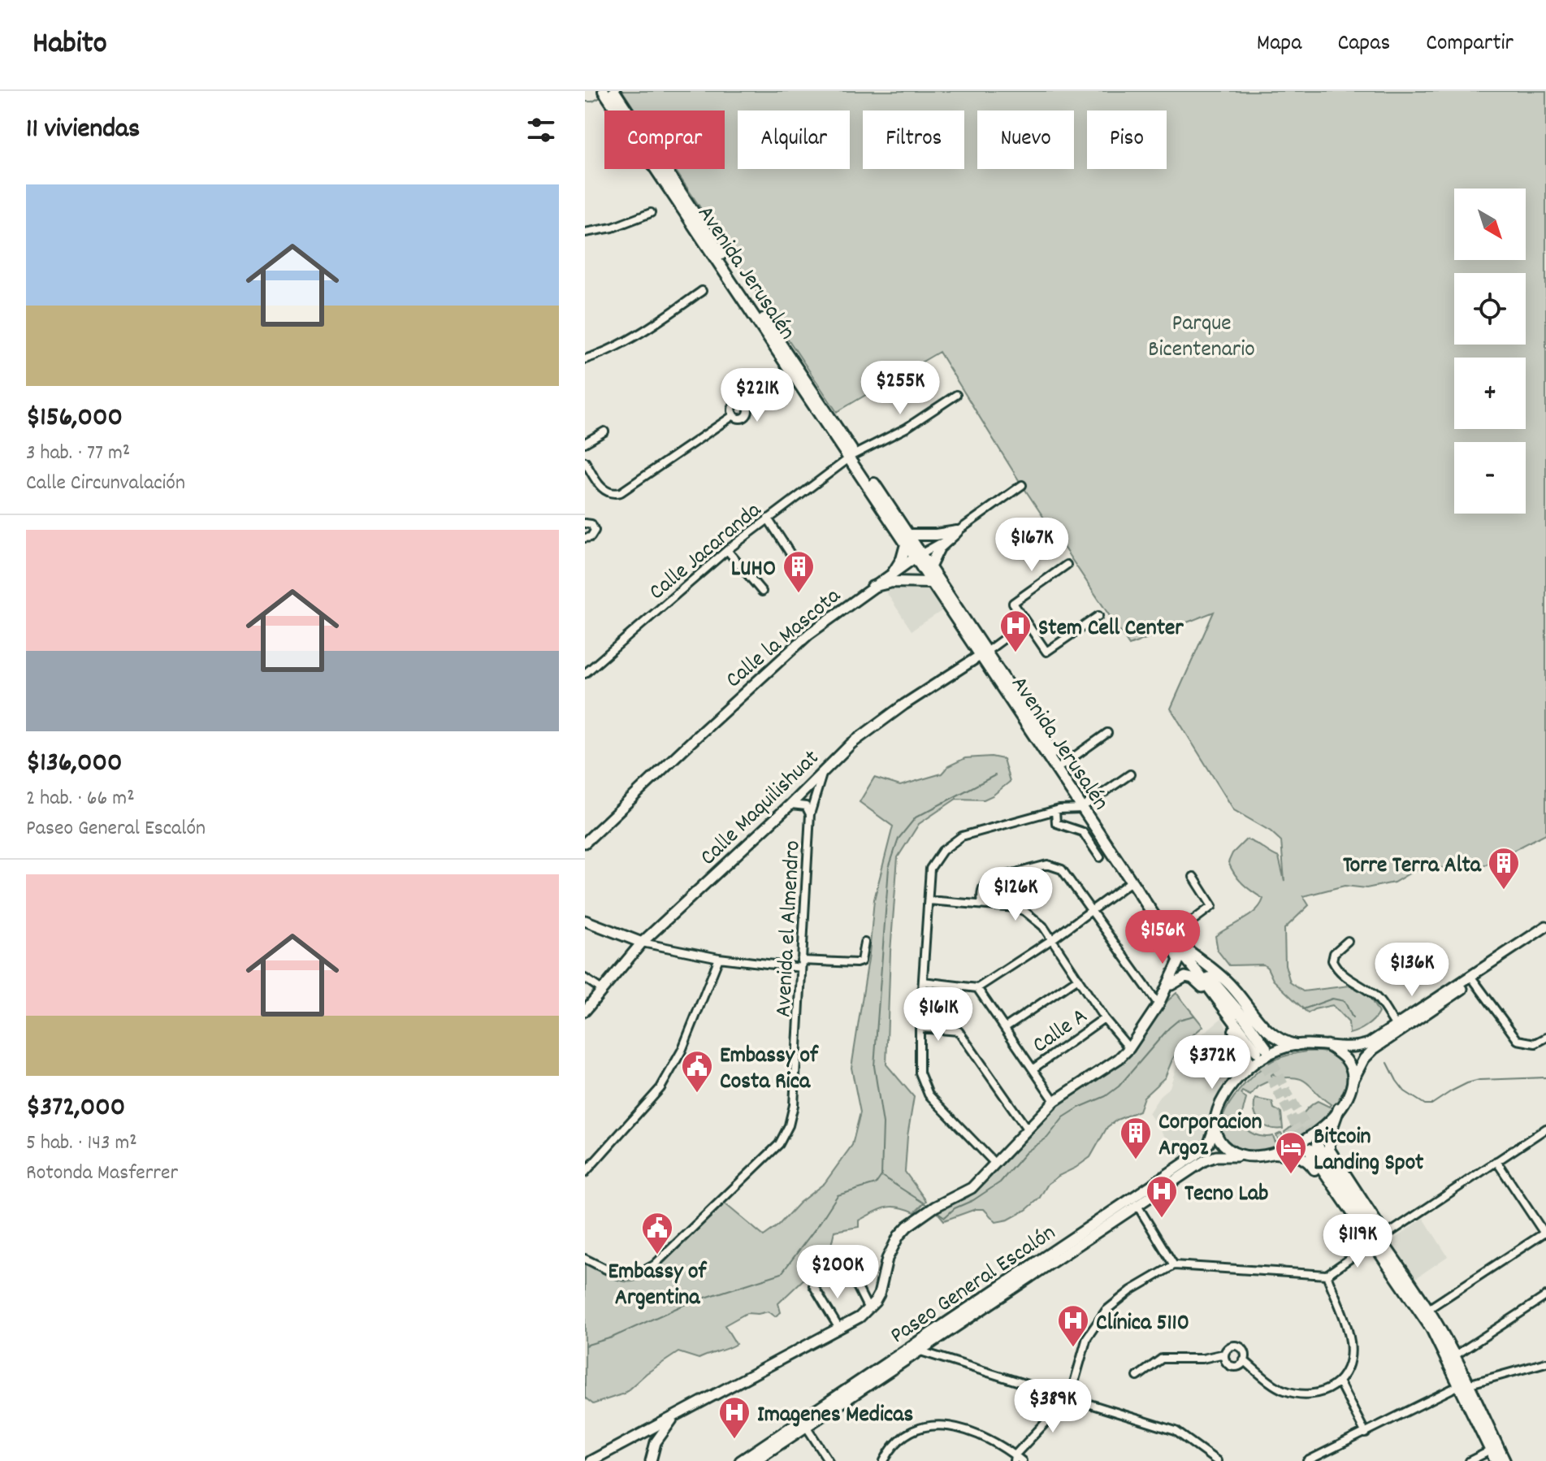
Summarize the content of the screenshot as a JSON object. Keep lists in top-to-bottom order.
{
  "streets": {
    "main road": ["Avenida Jerusalén"],
    "street": [
      "Calle Jacaranda",
      "Calle la Mascota",
      "Calle Maquilishuat",
      "Avenida el Almendro",
      "Calle A",
      "Paseo General Escalón"
    ]
  },
  "crossings": [
    ["Avenida Jerusalén", "Calle Jacaranda"],
    ["Avenida Jerusalén", "Calle la Mascota"],
    ["Avenida Jerusalén", "Calle Maquilishuat"],
    ["Calle Maquilishuat", "Avenida el Almendro"]
  ],
  "parks": ["Parque Bicentenario"],
  "places": {
    "building": ["LUHO", "Torre Terra Alta", "Corporacion Argoz"],
    "hospital": [
      "Stem Cell Center",
      "Tecno Lab",
      "Clínica 5110",
      "Imagenes Medicas"
    ],
    "public building": ["Embassy of Costa Rica", "Embassy of Argentina"],
    "hotel": ["Bitcoin Landing Spot"]
  },
  "north": "bottom right",
  "page": {
    "header": "Habito",
    "nav": ["Mapa", "Capas", "Compartir"],
    "heading": "11 viviendas",
    "chip": [
      "Comprar",
      "Alquilar",
      "Filtros",
      "Nuevo",
      "Piso"
    ],
    "list": [
      {
        "name": "$156,000",
        "note": "3 hab. · 77 m² · Calle Circunvalación"
      },
      {
        "name": "$136,000",
        "note": "2 hab. · 66 m² · Paseo General Escalón"
      },
      {
        "name": "$372,000",
        "note": "5 hab. · 143 m² · Rotonda Masferrer"
      }
    ],
    "map_buttons": ["+", "−"],
    "price": [
      "$255K",
      "$221K",
      "$167K",
      "$126K",
      "$156K",
      "$136K",
      "$161K",
      "$372K",
      "$119K",
      "$200K",
      "$389K"
    ]
  }
}
